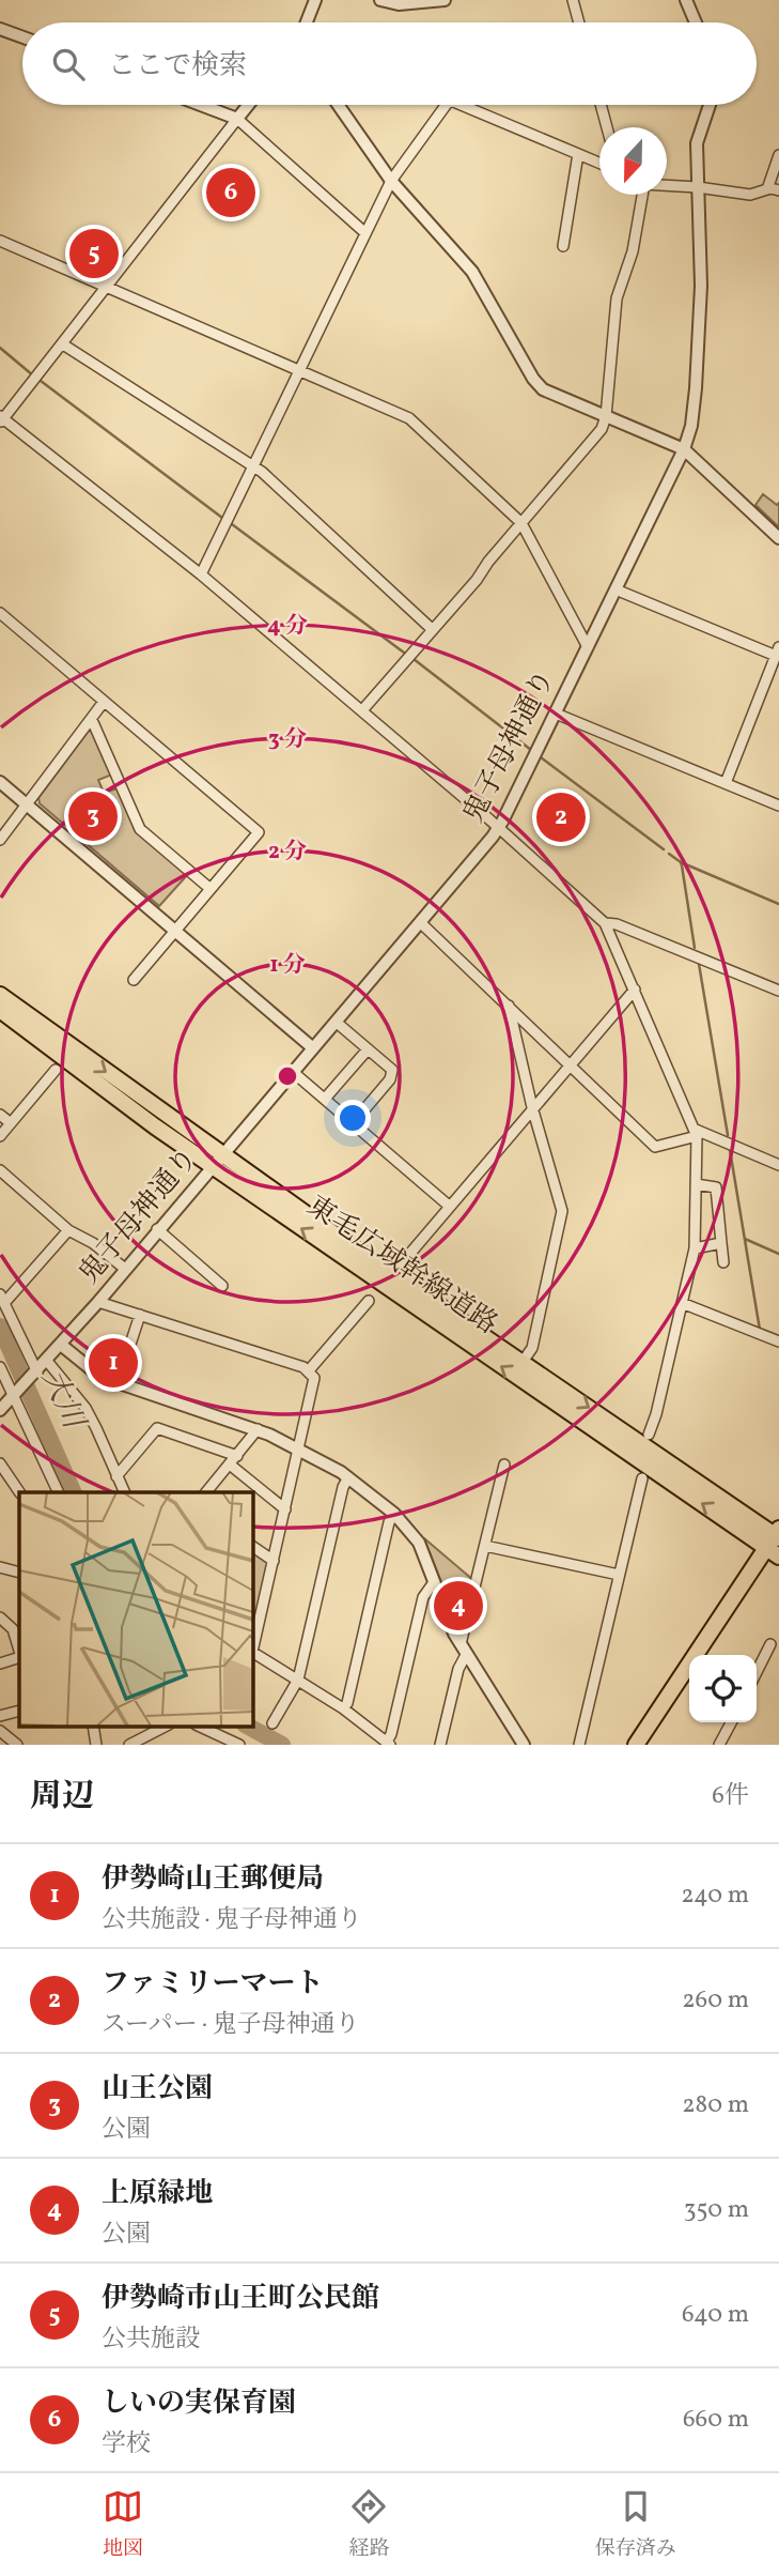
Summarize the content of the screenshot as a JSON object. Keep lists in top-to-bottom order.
{
  "streets": {
    "main road": ["東毛広域幹線道路"],
    "street": ["鬼子母神通り"]
  },
  "crossings": [
    ["鬼子母神通り", "東毛広域幹線道路"]
  ],
  "water": ["大川"],
  "north": "bottom",
  "page": {
    "search": "ここで検索",
    "pins": [
      "6",
      "5",
      "3",
      "2",
      "1",
      "4"
    ],
    "heading": ["周辺", "6件"],
    "list": [
      {
        "mark": "1",
        "name": "伊勢崎山王郵便局",
        "note": "公共施設 · 鬼子母神通り",
        "value": "240 m"
      },
      {
        "mark": "2",
        "name": "ファミリーマート",
        "note": "スーパー · 鬼子母神通り",
        "value": "260 m"
      },
      {
        "mark": "3",
        "name": "山王公園",
        "note": "公園",
        "value": "280 m"
      },
      {
        "mark": "4",
        "name": "上原緑地",
        "note": "公園",
        "value": "350 m"
      },
      {
        "mark": "5",
        "name": "伊勢崎市山王町公民館",
        "note": "公共施設",
        "value": "640 m"
      },
      {
        "mark": "6",
        "name": "しいの実保育園",
        "note": "学校",
        "value": "660 m"
      }
    ],
    "nav": ["地図", "経路", "保存済み"]
  },
  "rings": [
    "4 分",
    "3 分",
    "2 分",
    "1 分"
  ]
}
